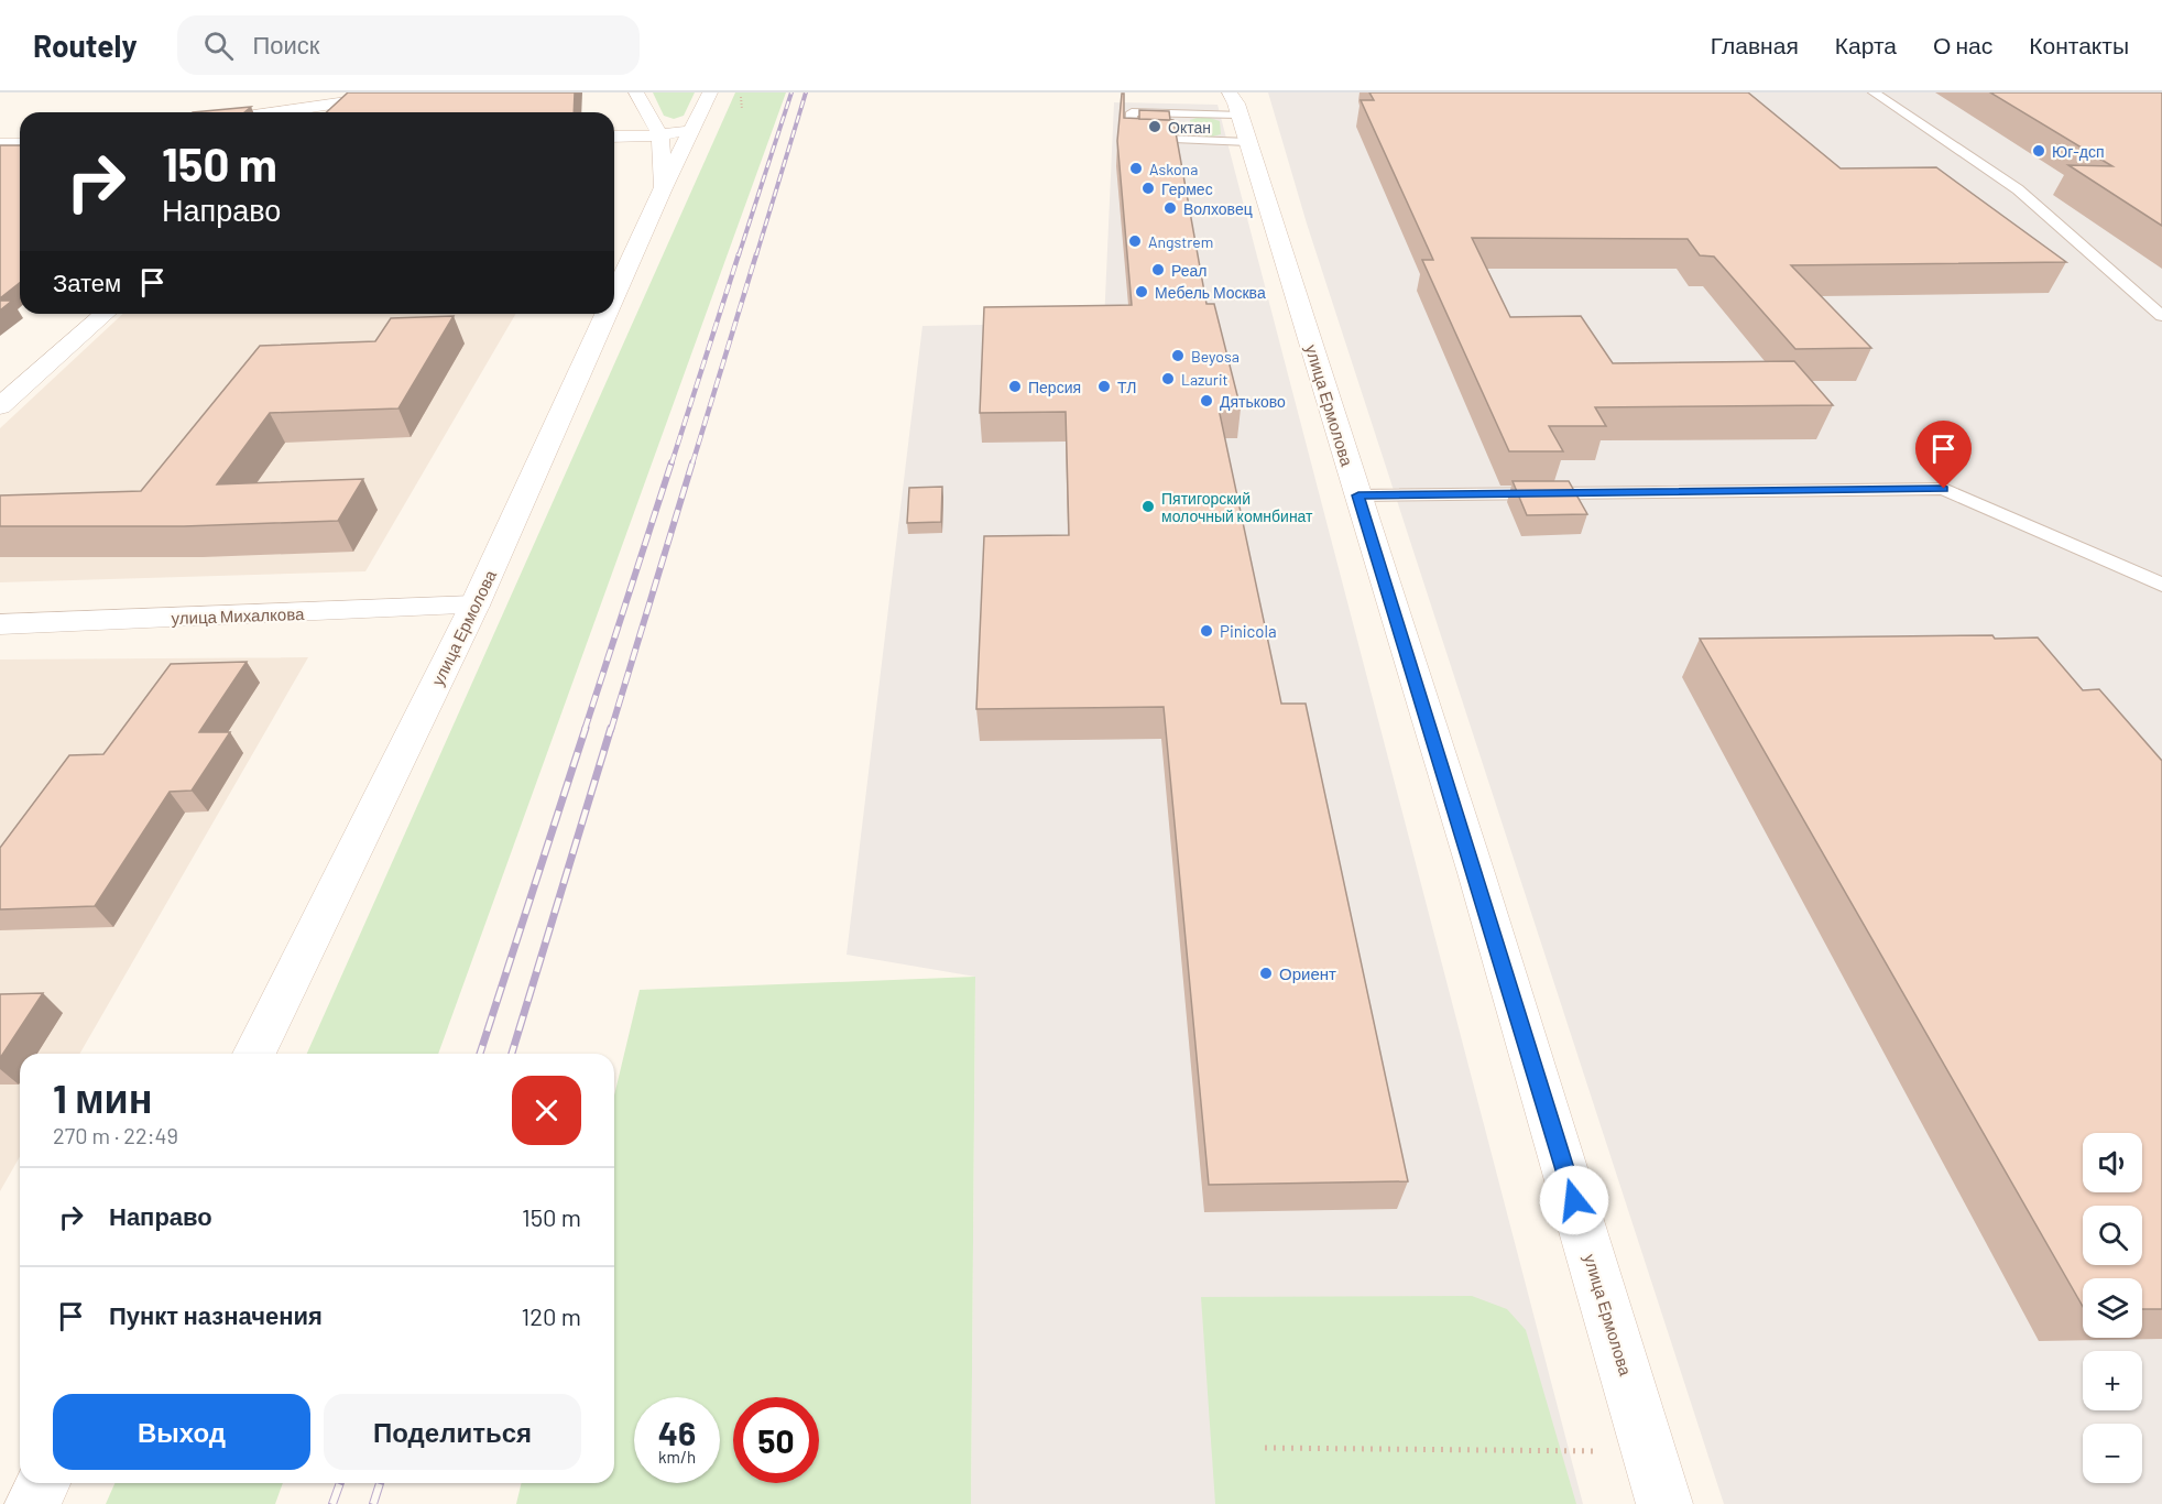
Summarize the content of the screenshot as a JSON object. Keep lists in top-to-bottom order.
{
  "streets": {
    "street": ["улица Ермолова", "улица Михалкова"]
  },
  "crossings": [
    ["улица Ермолова", "улица Михалкова"]
  ],
  "places": [
    "Октан",
    "Юг-дсп",
    "Askona",
    "Гермес",
    "Волховец",
    "Angstrem",
    "Реал",
    "Мебель Москва",
    "Beyosa",
    "Lazurit",
    "Персия",
    "ТЛ",
    "Дятьково",
    "Пятигорский молочный комнбинат",
    "Pinicola",
    "Ориент"
  ],
  "page": {
    "header": "Routely",
    "search": "Поиск",
    "nav": [
      "Главная",
      "Карта",
      "О нас",
      "Контакты"
    ],
    "turn": ["150 m", "Направо"],
    "then": "Затем",
    "heading": ["1 мин", "270 m · 22:49"],
    "map_buttons": ["+", "−"],
    "list": [
      {
        "name": "Направо",
        "value": "150 m"
      },
      {
        "name": "Пункт назначения",
        "value": "120 m"
      }
    ],
    "buttons": ["Выход", "Поделиться"],
    "speed": "46 km/h",
    "limit": "50"
  }
}
